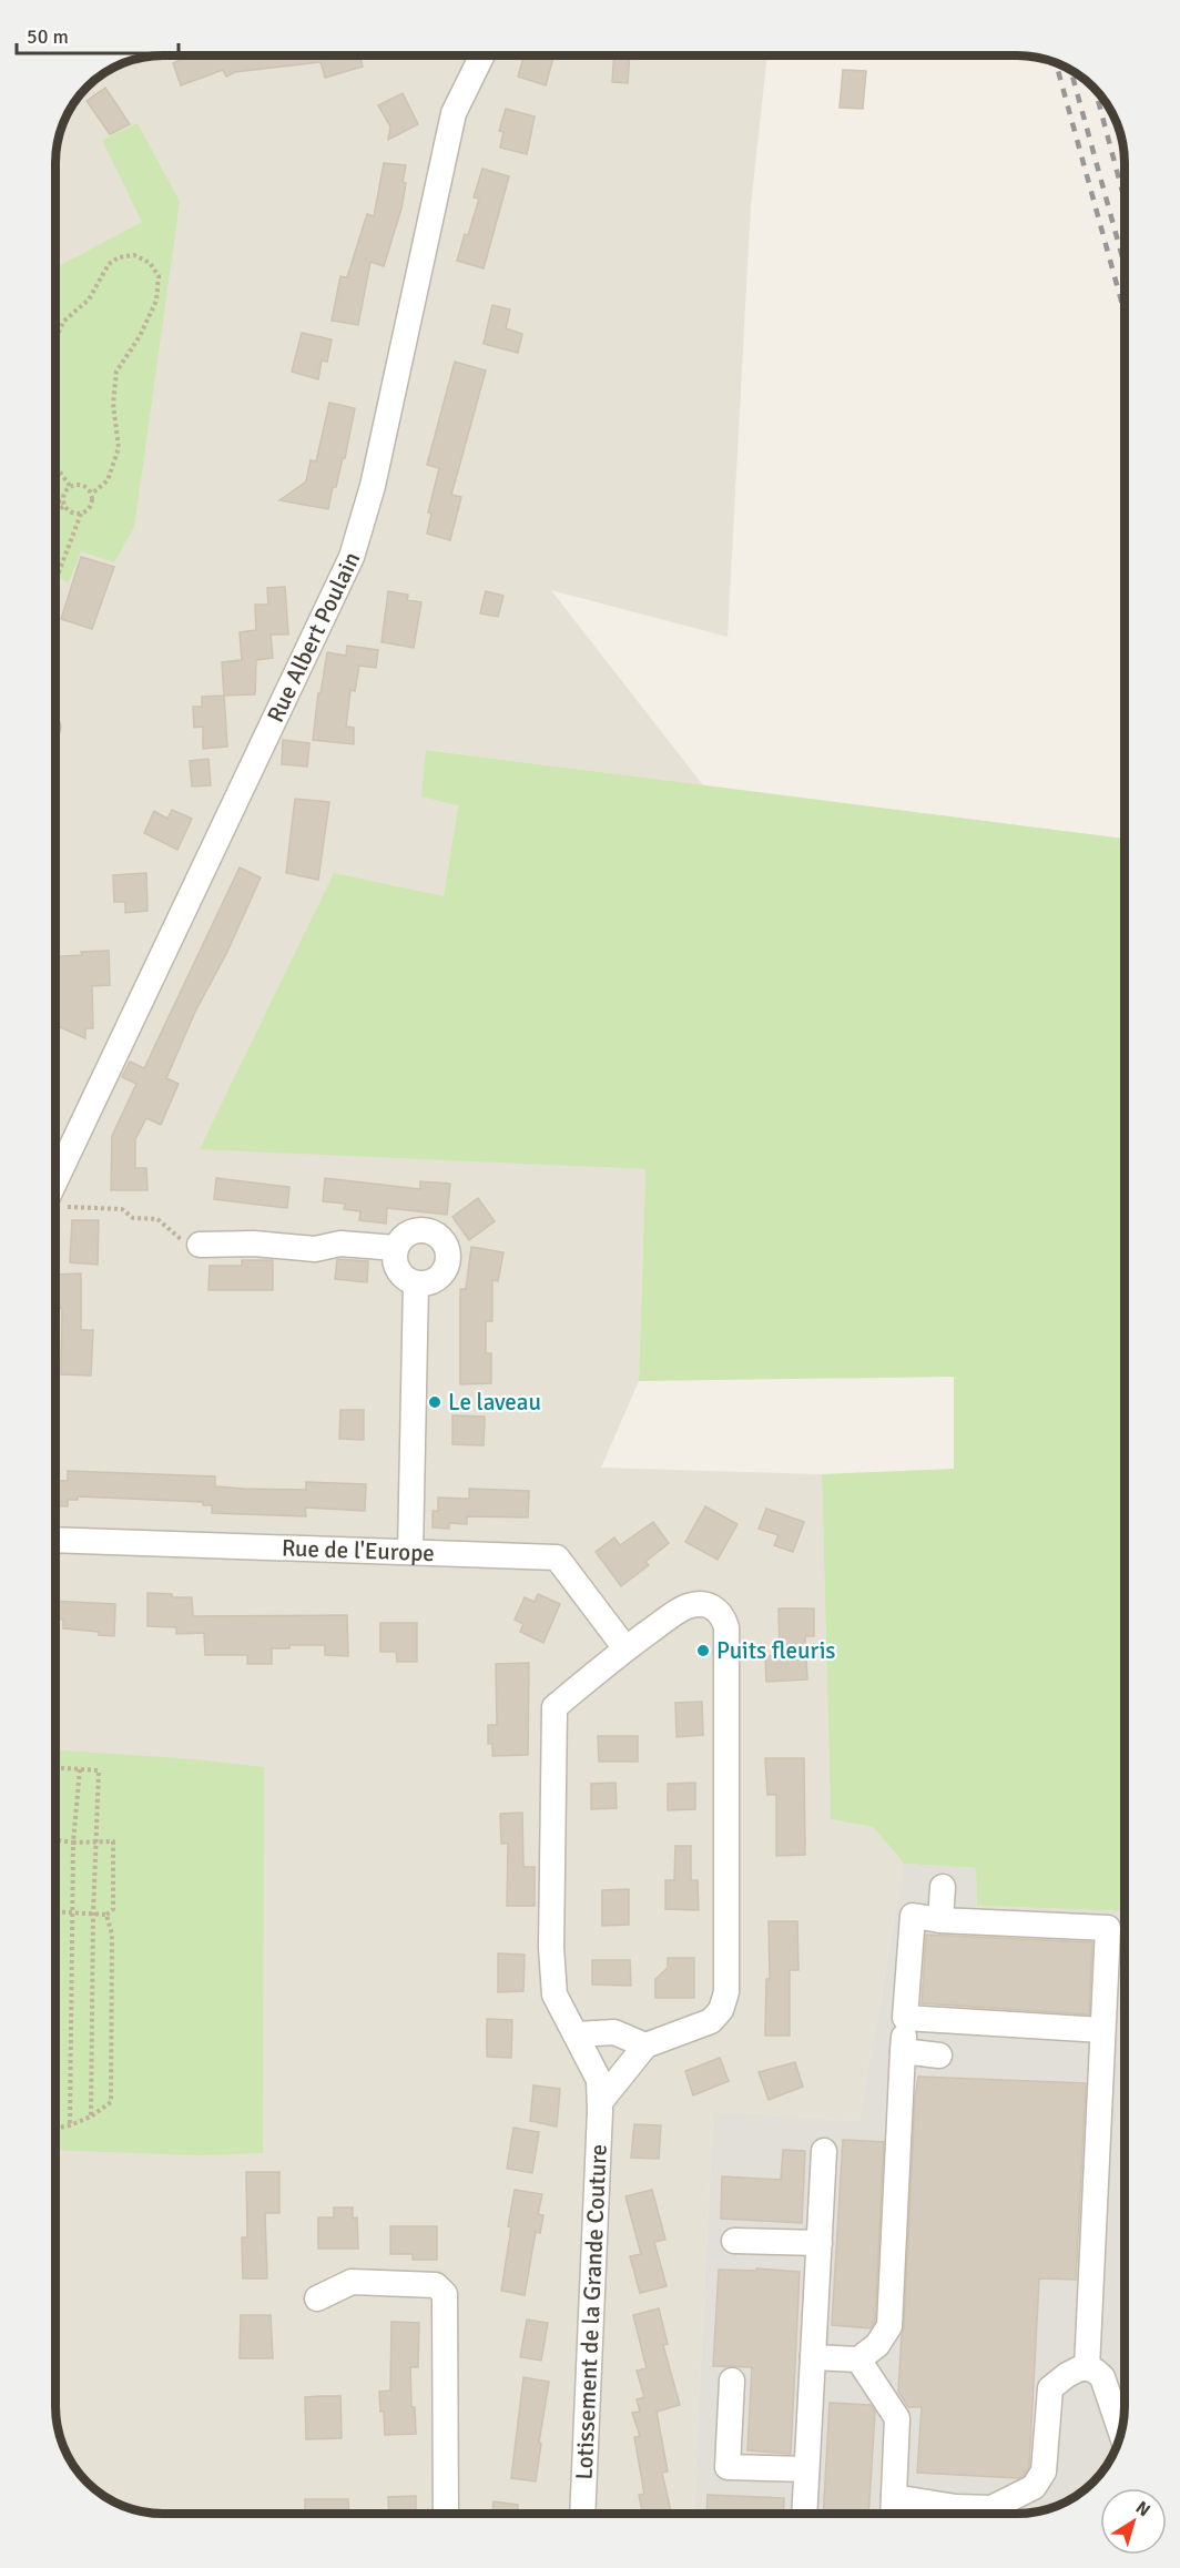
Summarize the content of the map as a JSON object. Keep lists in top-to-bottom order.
{
  "streets": {
    "street": ["Rue Albert Poulain", "Rue de l'Europe", "Lotissement de la Grande Couture"]
  },
  "crossings": [
    ["Rue de l'Europe", "Lotissement de la Grande Couture"]
  ],
  "places": ["Le laveau", "Puits fleuris"],
  "scale_bar": "50 m",
  "north": "top right"
}
